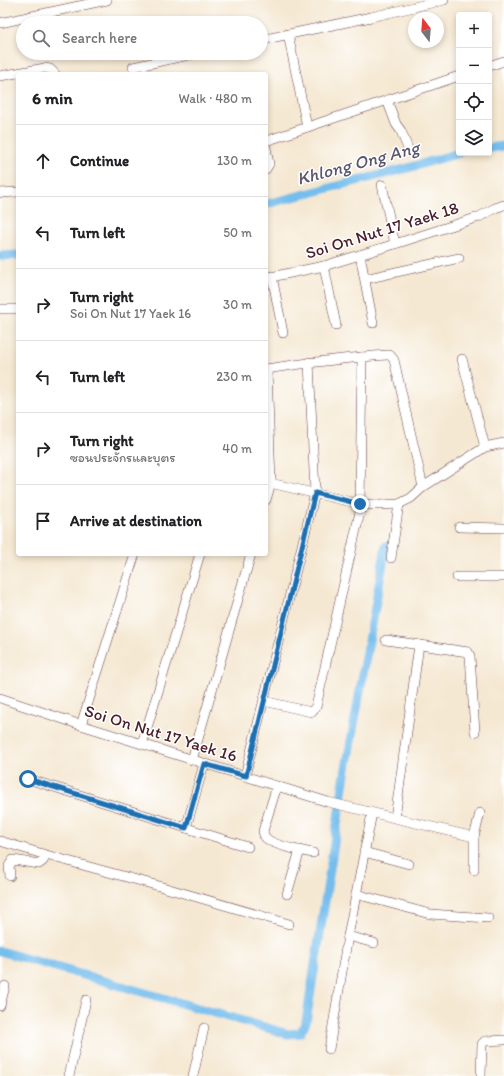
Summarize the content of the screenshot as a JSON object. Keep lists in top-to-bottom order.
{
  "streets": {
    "street": ["Soi On Nut 17 Yaek 18", "Soi On Nut 17 Yaek 16"]
  },
  "water": ["Khlong Ong Ang"],
  "north": "top",
  "page": {
    "map_buttons": ["+", "−"],
    "search": "Search here",
    "heading": ["6 min", "Walk · 480 m"],
    "list": [
      ["Continue", "130 m"],
      ["Turn left", "50 m"],
      ["Turn right", "Soi On Nut 17 Yaek 16", "30 m"],
      ["Turn left", "230 m"],
      ["Turn right", "ซอนประจักรและบุตร", "40 m"],
      "Arrive at destination"
    ]
  }
}
